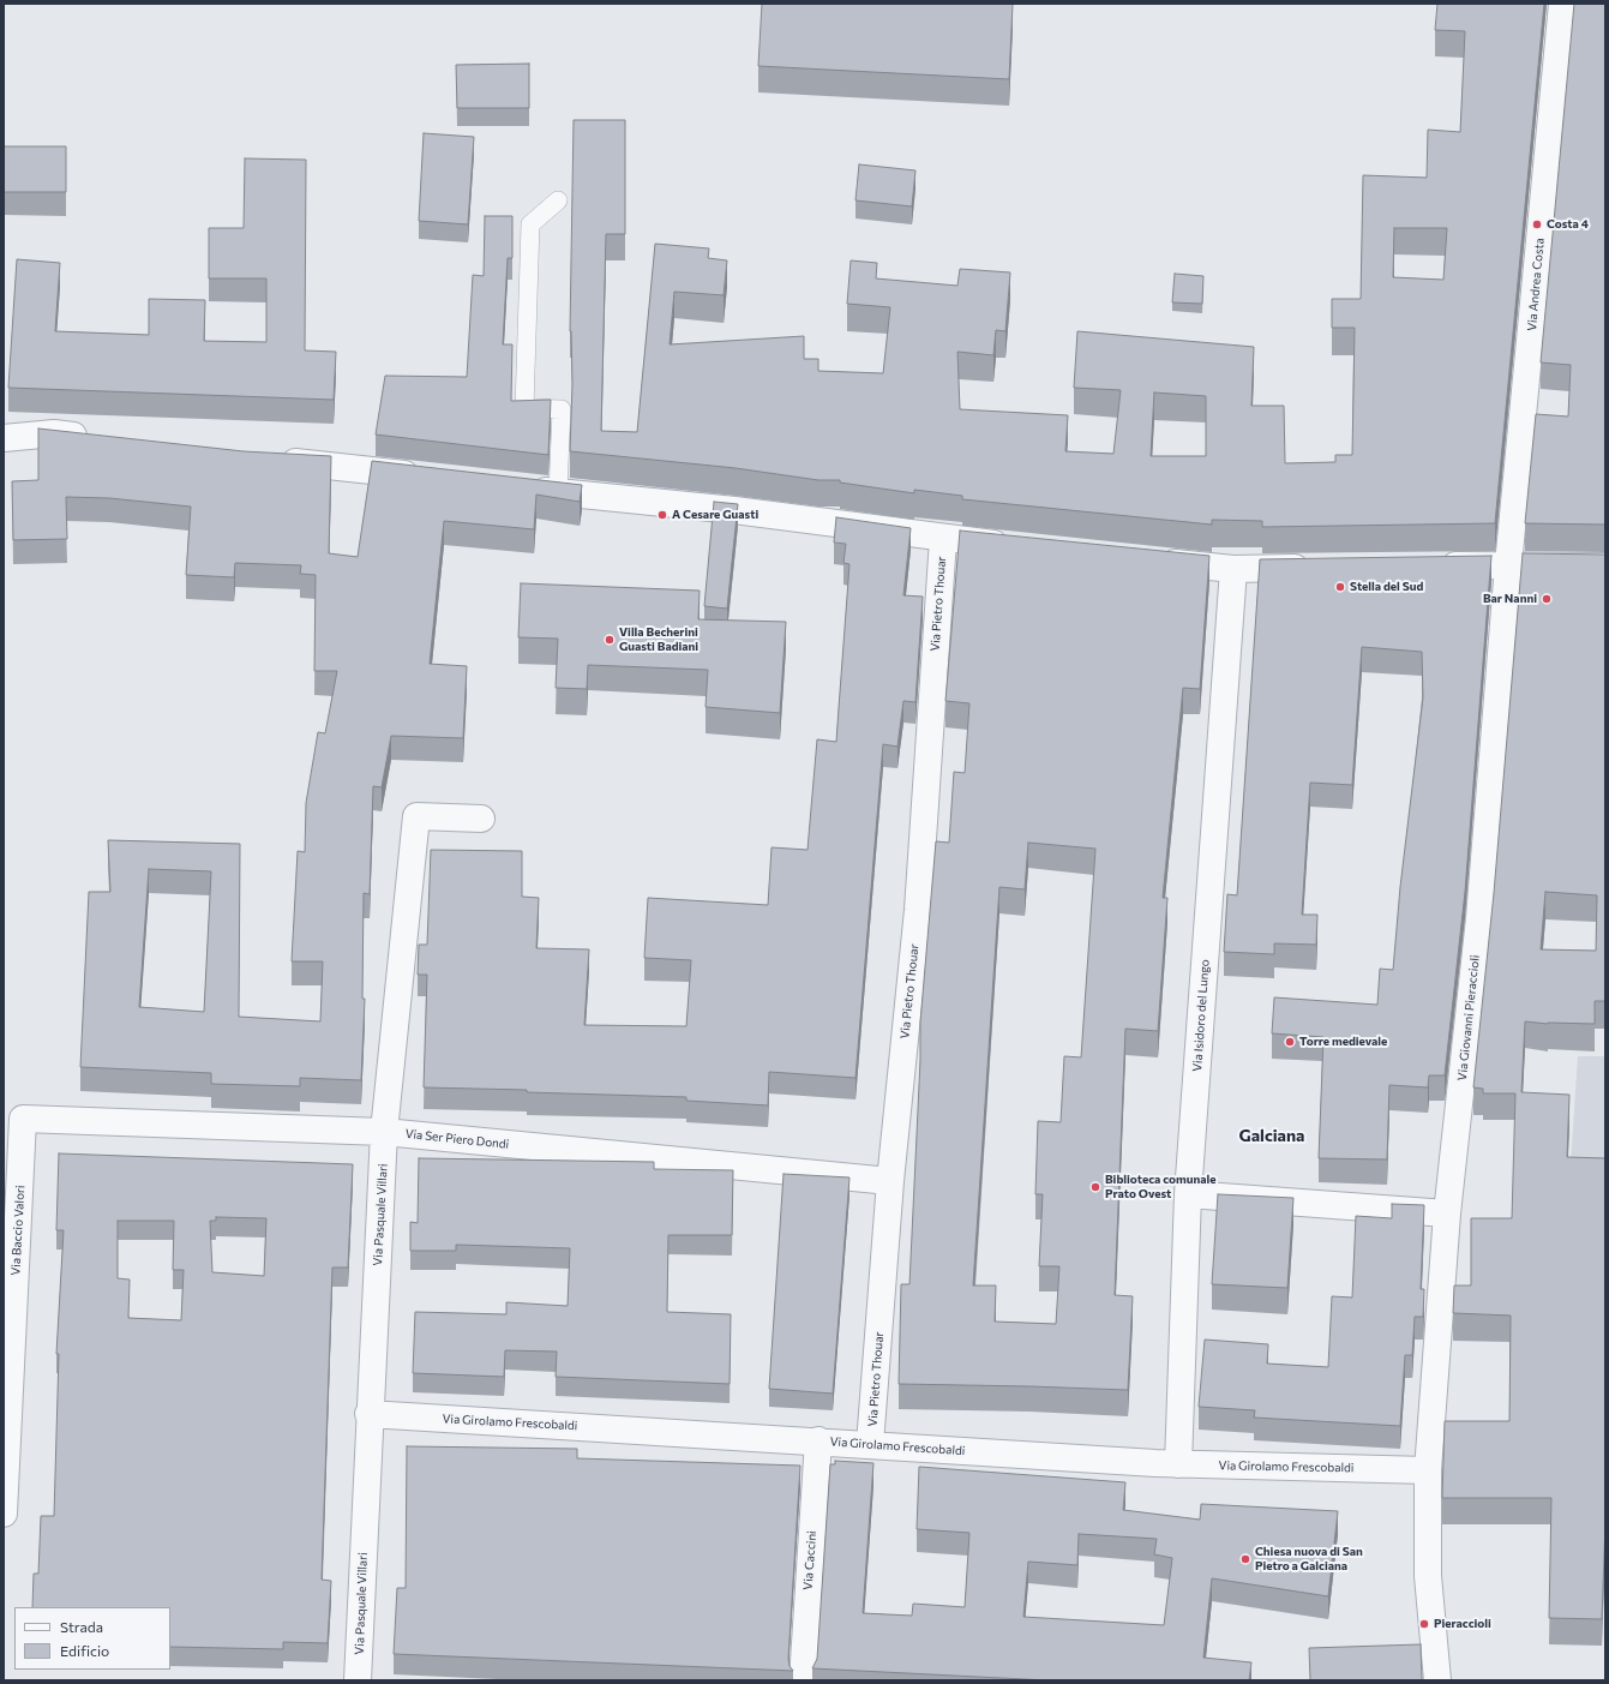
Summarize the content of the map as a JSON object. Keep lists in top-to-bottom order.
{
  "streets": {
    "street": [
      "Via Andrea Costa",
      "Via Pietro Thouar",
      "Via Isidoro del Lungo",
      "Via Giovanni Pieraccioli",
      "Via Ser Piero Dondi",
      "Via Pasquale Villari",
      "Via Baccio Valori",
      "Via Girolamo Frescobaldi",
      "Via Caccini"
    ]
  },
  "crossings": [
    ["Via Andrea Costa", "Via Giovanni Pieraccioli"],
    ["Via Pietro Thouar", "Via Ser Piero Dondi"],
    ["Via Pietro Thouar", "Via Girolamo Frescobaldi"],
    ["Via Isidoro del Lungo", "Via Girolamo Frescobaldi"],
    ["Via Giovanni Pieraccioli", "Via Girolamo Frescobaldi"],
    ["Via Ser Piero Dondi", "Via Pasquale Villari"],
    ["Via Ser Piero Dondi", "Via Baccio Valori"],
    ["Via Pasquale Villari", "Via Girolamo Frescobaldi"],
    ["Via Girolamo Frescobaldi", "Via Caccini"]
  ],
  "districts": ["Galciana"],
  "places": [
    "Costa 4",
    "A Cesare Guasti",
    "Stella del Sud",
    "Bar Nanni",
    "Villa Becherini Guasti Badiani",
    "Torre medievale",
    "Biblioteca comunale Prato Ovest",
    "Chiesa nuova di San Pietro a Galciana",
    "Pieraccioli"
  ],
  "legend": ["Strada", "Edificio"]
}
